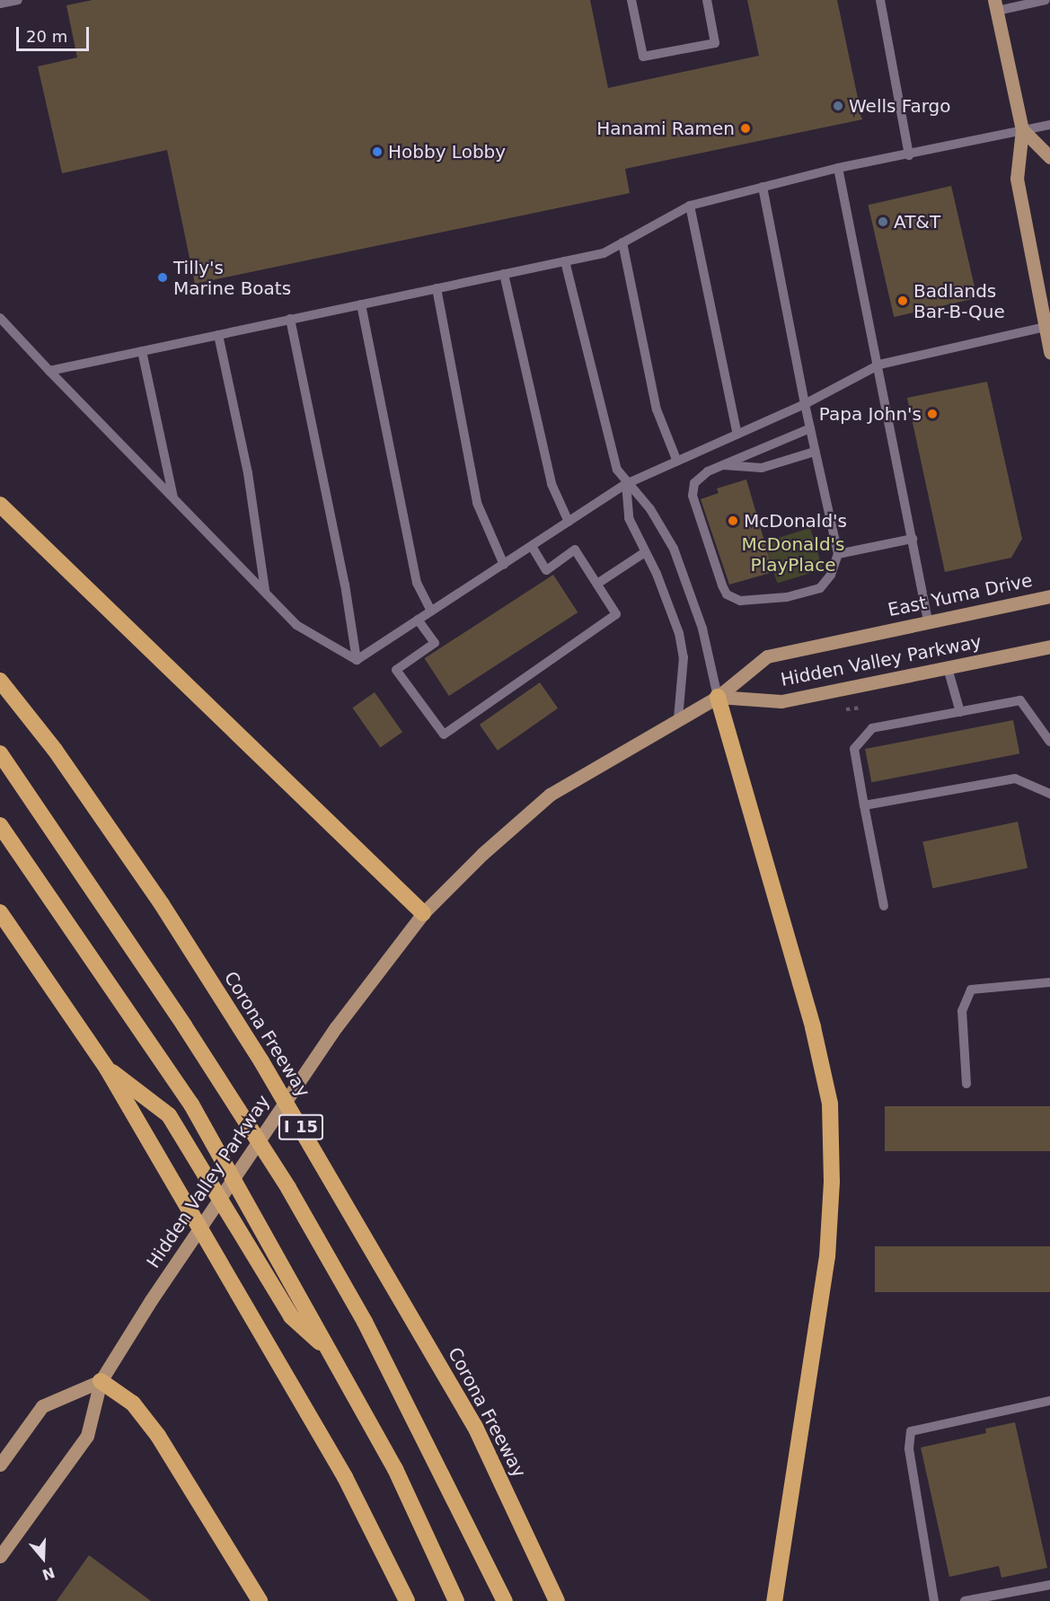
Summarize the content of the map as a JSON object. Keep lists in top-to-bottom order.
{
  "streets": {
    "highway": ["Corona Freeway", "I 15"],
    "main road": ["East Yuma Drive", "Hidden Valley Parkway"]
  },
  "crossings": [
    ["East Yuma Drive", "Hidden Valley Parkway"]
  ],
  "parks": ["McDonald's PlayPlace"],
  "places": [
    "Wells Fargo",
    "Hanami Ramen",
    "Hobby Lobby",
    "AT&T",
    "Tilly's Marine Boats",
    "Badlands Bar-B-Que",
    "Papa John's",
    "McDonald's"
  ],
  "scale_bar": "20 m",
  "north": "bottom"
}
